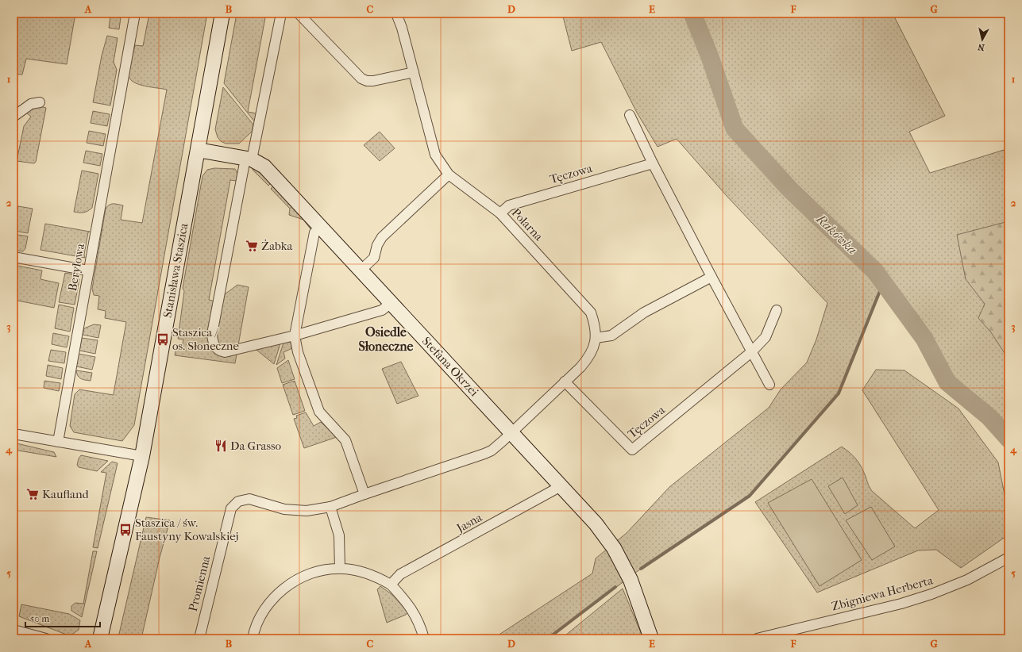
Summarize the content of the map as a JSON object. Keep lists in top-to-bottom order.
{
  "streets": {
    "street": [
      "Tęczowa",
      "Polarna",
      "Berylowa",
      "Stanisława Staszica",
      "Stefana Okrzei",
      "Jasna",
      "Promienna",
      "Zbigniewa Herberta"
    ]
  },
  "crossings": [
    ["Tęczowa", "Polarna"],
    ["Polarna", "Stefana Okrzei"],
    ["Polarna", "Promienna"],
    ["Stanisława Staszica", "Stefana Okrzei"],
    ["Stefana Okrzei", "Jasna"]
  ],
  "districts": ["Osiedle Słoneczne"],
  "water": ["Rakówka"],
  "places": {
    "supermarket": ["Żabka", "Kaufland"],
    "bus stop": ["Staszica / os. Słoneczne", "Staszica / św. Faustyny Kowalskiej"],
    "restaurant": ["Da Grasso"]
  },
  "scale_bar": "50 m",
  "north": "bottom",
  "grid": {
    "columns": [
      "A",
      "B",
      "C",
      "D",
      "E",
      "F",
      "G"
    ],
    "rows": [
      "1",
      "2",
      "3",
      "4",
      "5"
    ]
  }
}
